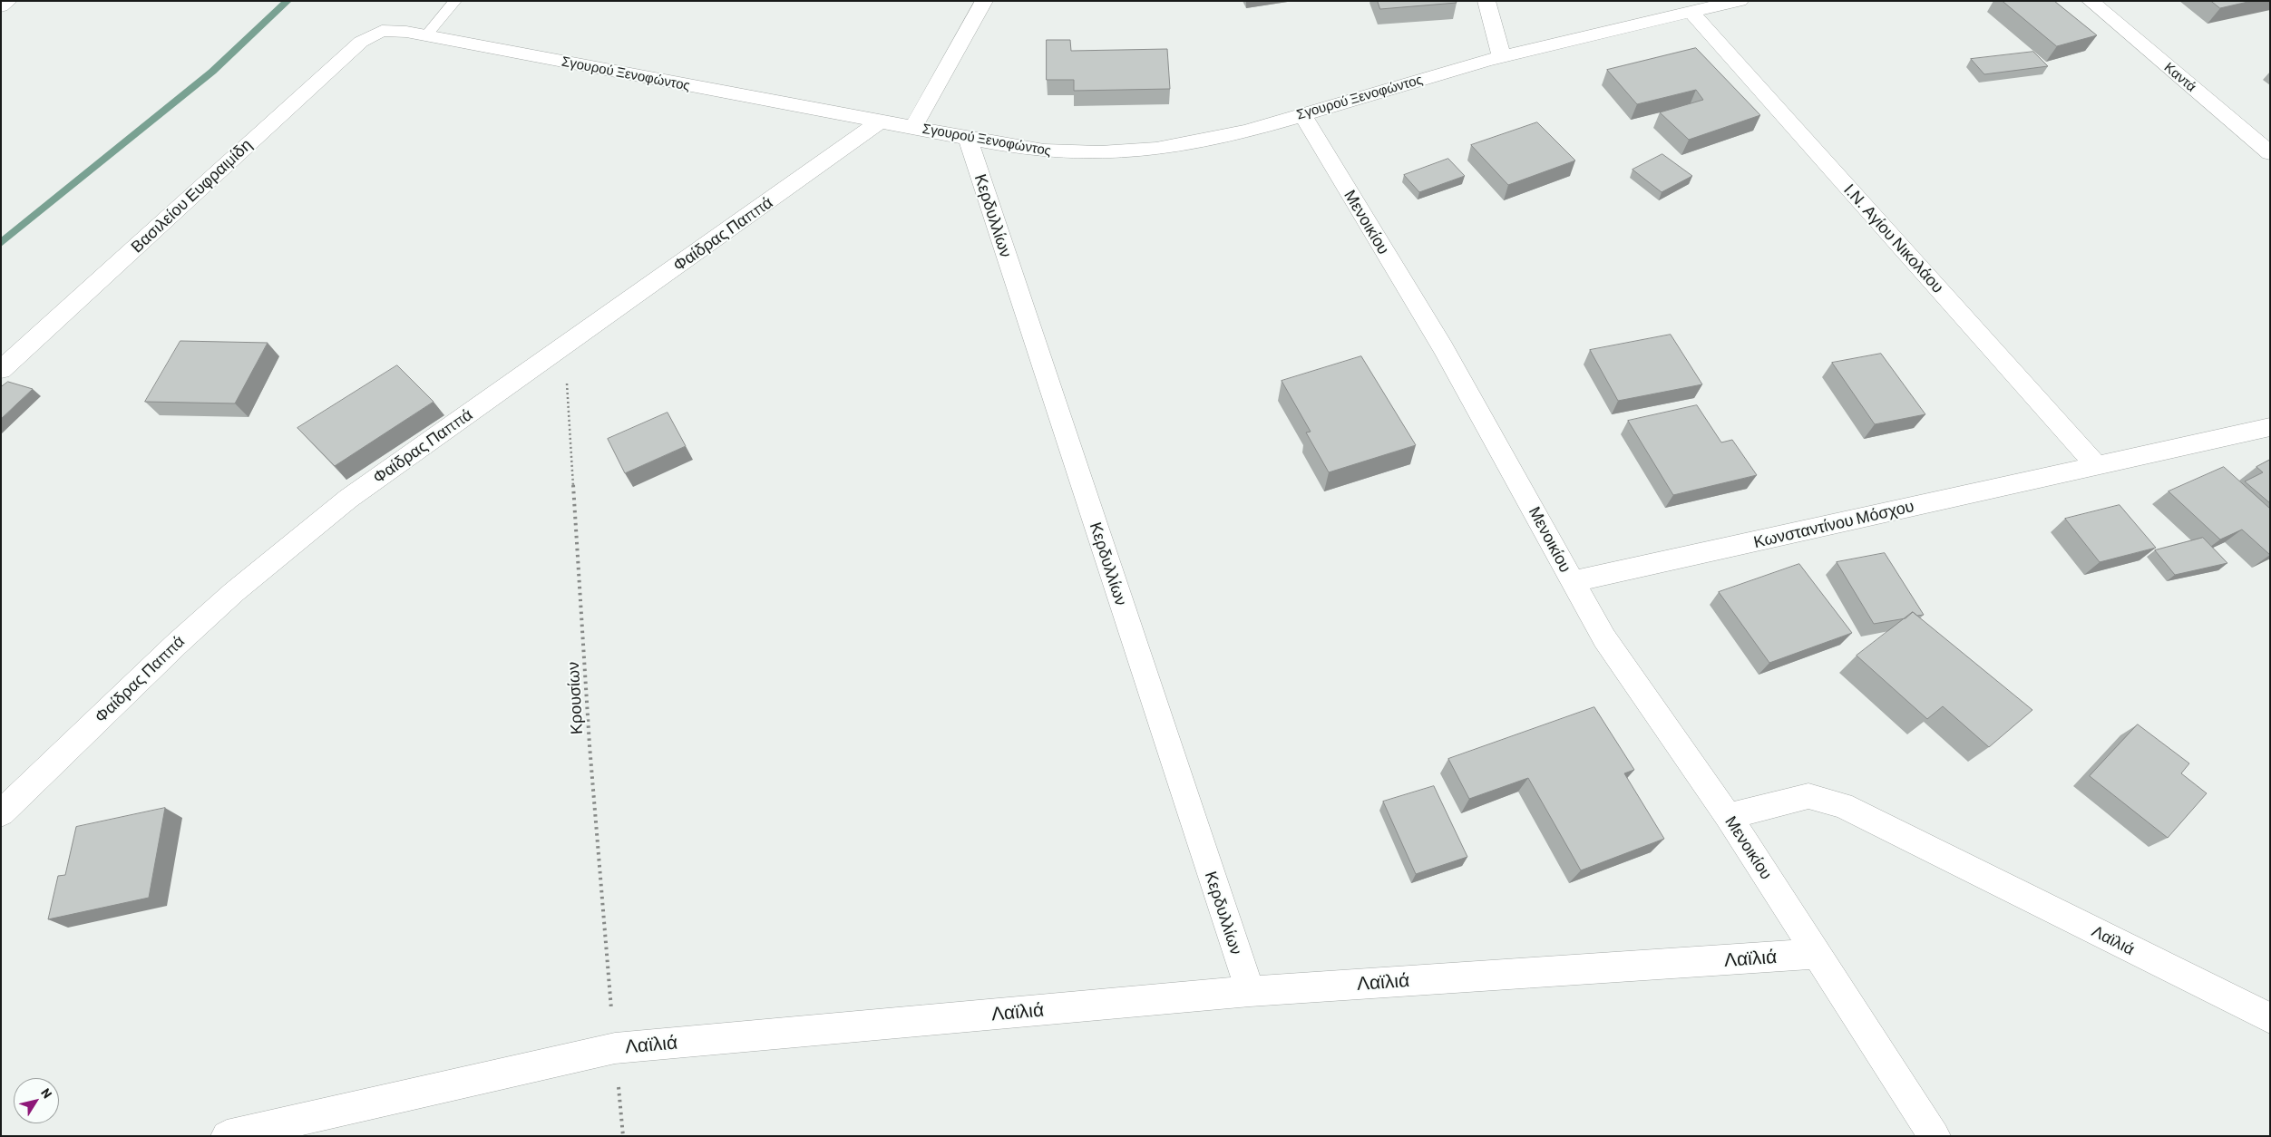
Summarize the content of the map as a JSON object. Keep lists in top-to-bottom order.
{
  "streets": {
    "street": [
      "Σγουρού Ξενοφώντος",
      "Καντά",
      "Βασιλείου Ευφραιμίδη",
      "Κερδυλλίων",
      "Μενοικίου",
      "Φαίδρας Παππά",
      "Ι.Ν. Αγίου Νικολάου",
      "Κωνσταντίνου Μόσχου",
      "Λαϊλιά"
    ],
    "path": ["Κρουσίων"]
  },
  "crossings": [
    ["Σγουρού Ξενοφώντος", "Βασιλείου Ευφραιμίδη"],
    ["Σγουρού Ξενοφώντος", "Κερδυλλίων"],
    ["Σγουρού Ξενοφώντος", "Μενοικίου"],
    ["Σγουρού Ξενοφώντος", "Φαίδρας Παππά"],
    ["Σγουρού Ξενοφώντος", "Ι.Ν. Αγίου Νικολάου"],
    ["Κερδυλλίων", "Λαϊλιά"],
    ["Μενοικίου", "Κωνσταντίνου Μόσχου"],
    ["Μενοικίου", "Λαϊλιά"],
    ["Φαίδρας Παππά", "Κρουσίων"],
    ["Ι.Ν. Αγίου Νικολάου", "Κωνσταντίνου Μόσχου"],
    ["Κρουσίων", "Λαϊλιά"]
  ],
  "north": "top right"
}
